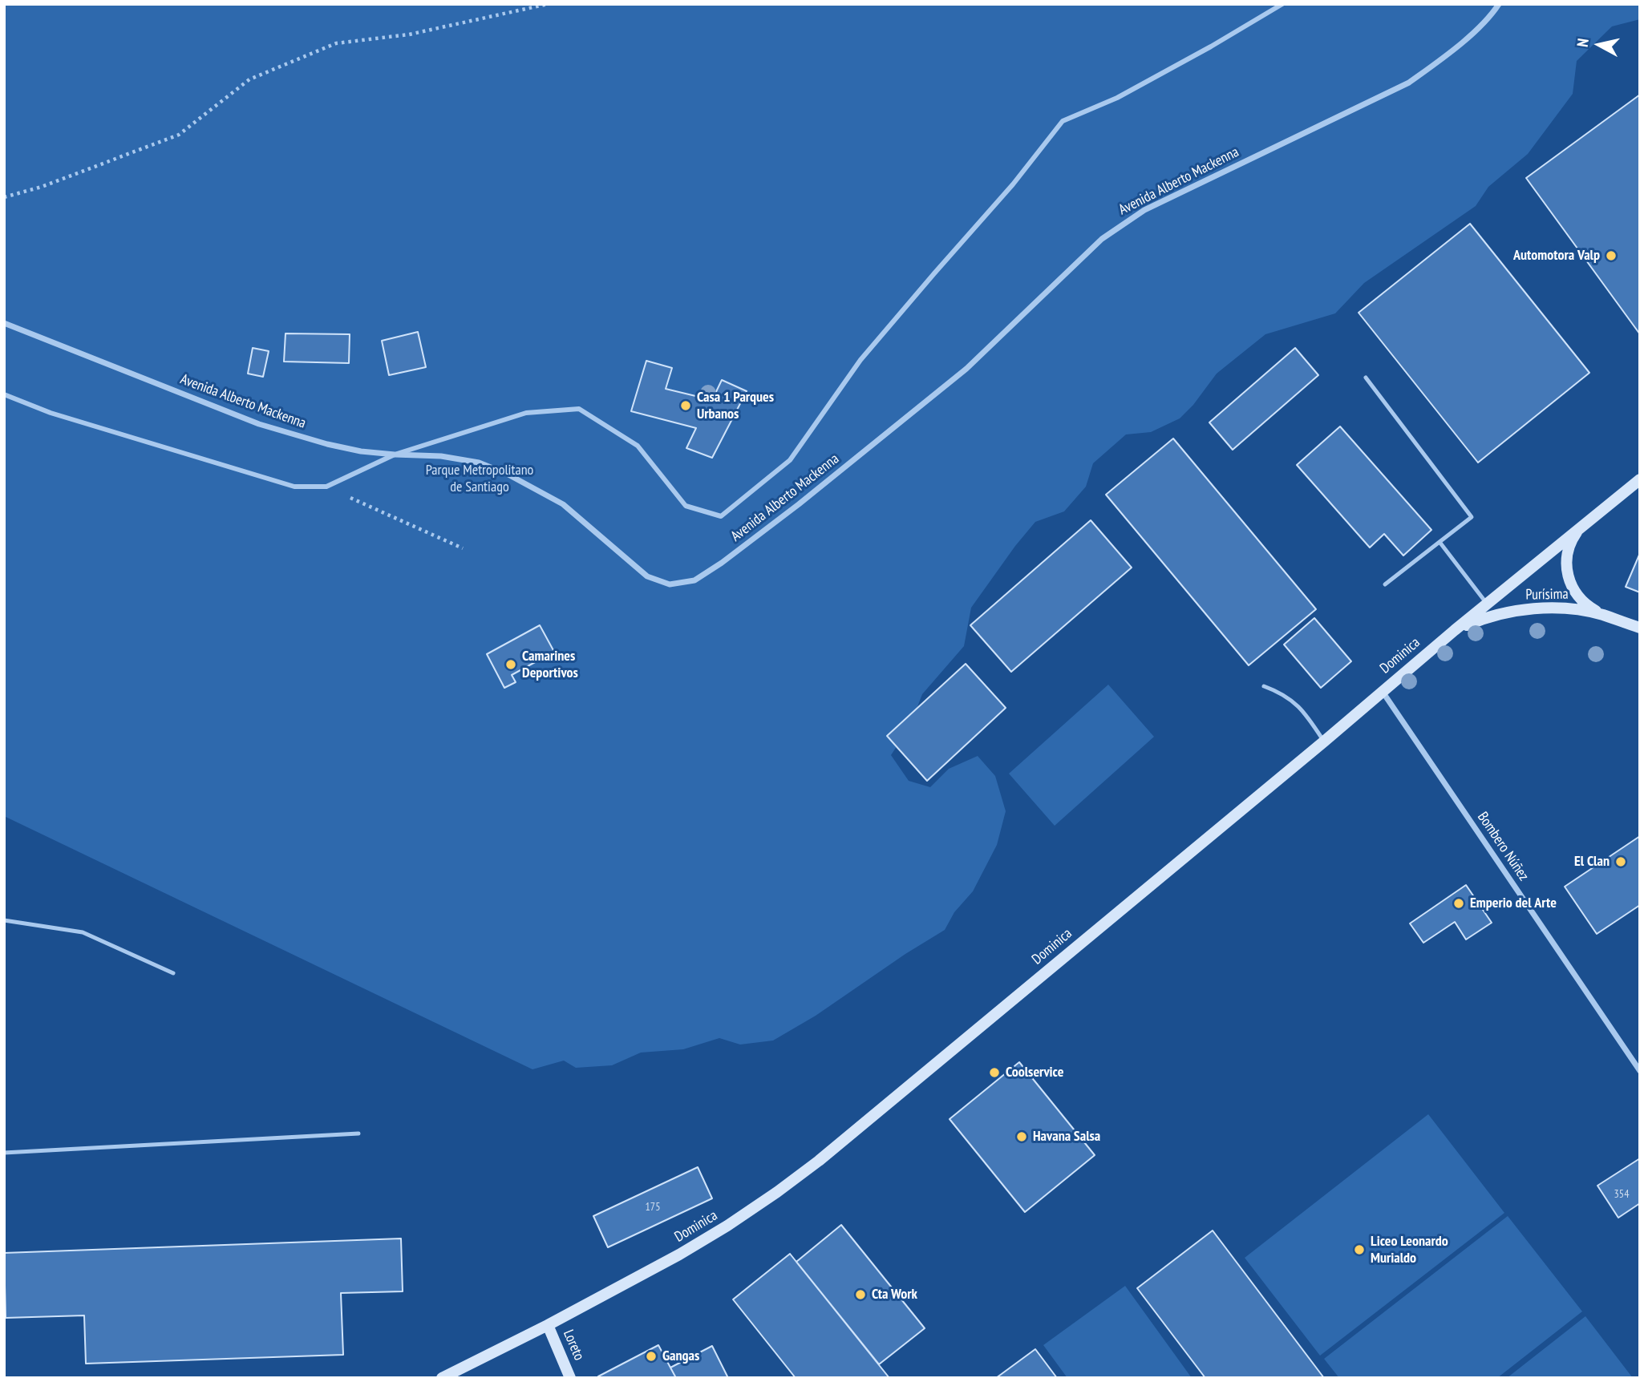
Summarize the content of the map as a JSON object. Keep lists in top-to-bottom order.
{
  "streets": {
    "main road": ["Purísima", "Dominica", "Loreto"],
    "street": ["Avenida Alberto Mackenna", "Bombero Núñez"]
  },
  "crossings": [
    ["Purísima", "Dominica"],
    ["Dominica", "Bombero Núñez"],
    ["Dominica", "Loreto"]
  ],
  "parks": ["Parque Metropolitano de Santiago"],
  "places": [
    "Automotora Valp",
    "Casa 1 Parques Urbanos",
    "Camarines Deportivos",
    "El Clan",
    "Emperio del Arte",
    "Coolservice",
    "Havana Salsa",
    "Liceo Leonardo Murialdo",
    "Cta Work",
    "Gangas"
  ],
  "house_numbers": ["354", "175"],
  "north": "left"
}
